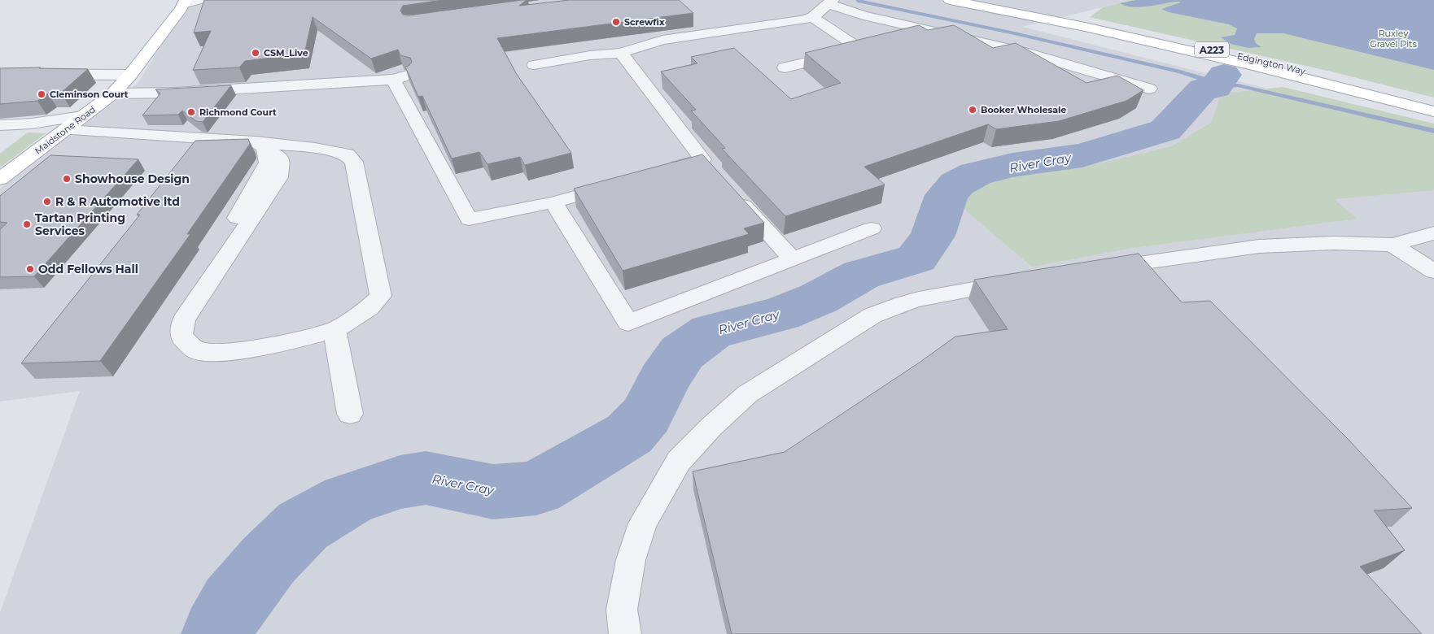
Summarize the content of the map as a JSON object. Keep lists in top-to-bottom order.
{
  "streets": {
    "main road": ["A223", "Edgington Way", "Maidstone Road"]
  },
  "water": ["River Cray"],
  "parks": ["Ruxley Gravel Pits"],
  "places": [
    "Screwfix",
    "CSM_Live",
    "Cleminson Court",
    "Booker Wholesale",
    "Richmond Court",
    "Showhouse Design",
    "R & R Automotive ltd",
    "Tartan Printing Services",
    "Odd Fellows Hall"
  ]
}
